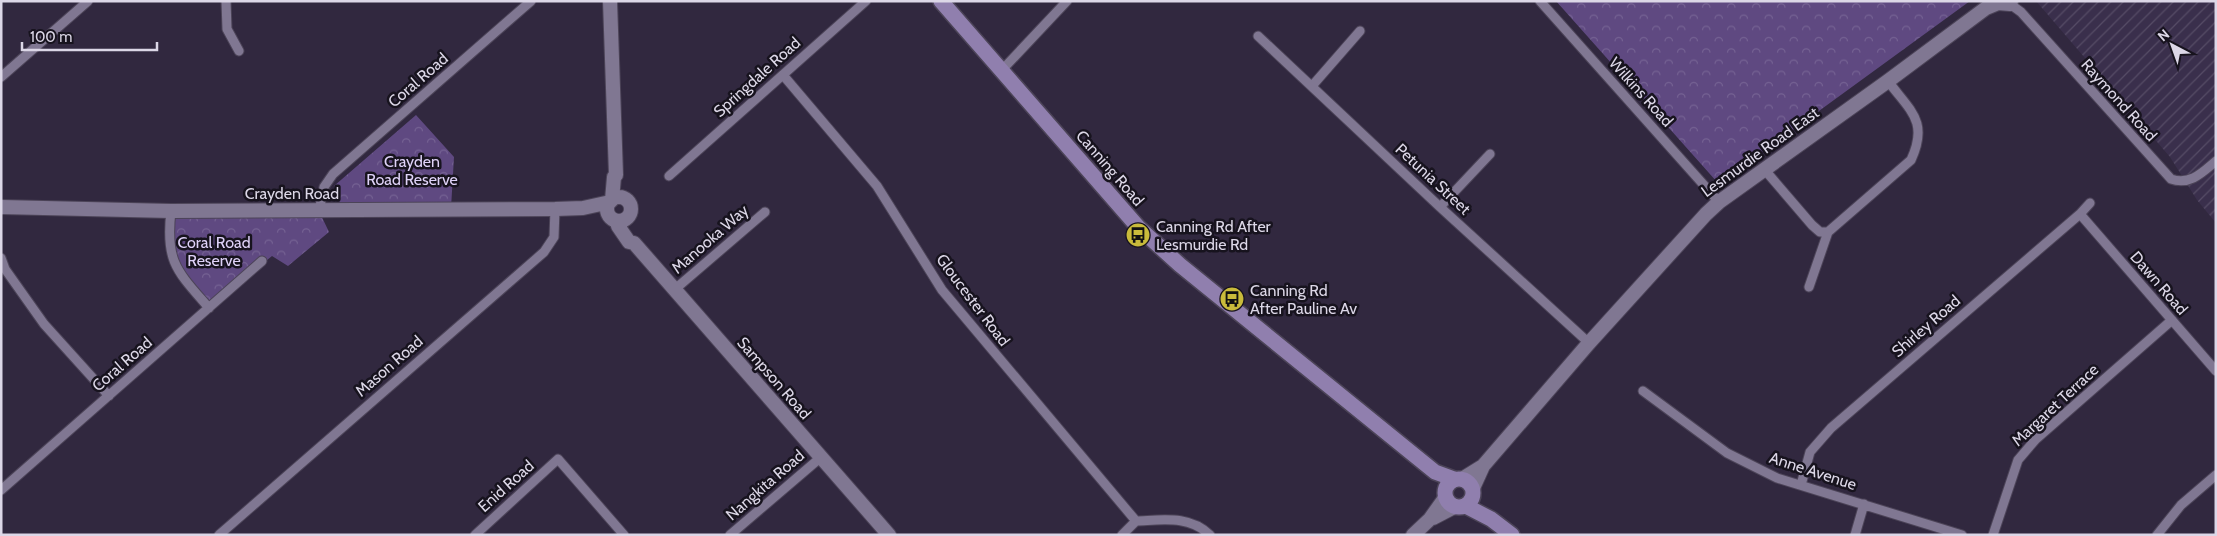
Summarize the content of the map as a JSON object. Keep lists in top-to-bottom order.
{
  "streets": {
    "main road": ["Canning Road"],
    "street": [
      "Springdale Road",
      "Coral Road",
      "Wilkins Road",
      "Raymond Road",
      "Lesmurdie Road East",
      "Petunia Street",
      "Crayden Road",
      "Manooka Way",
      "Dawn Road",
      "Gloucester Road",
      "Shirley Road",
      "Mason Road",
      "Sampson Road",
      "Margaret Terrace",
      "Anne Avenue",
      "Nangkita Road",
      "Enid Road"
    ]
  },
  "crossings": [
    ["Springdale Road", "Gloucester Road"],
    ["Coral Road", "Crayden Road"],
    ["Wilkins Road", "Lesmurdie Road East"],
    ["Raymond Road", "Lesmurdie Road East"],
    ["Lesmurdie Road East", "Canning Road"],
    ["Lesmurdie Road East", "Petunia Street"],
    ["Crayden Road", "Mason Road"],
    ["Crayden Road", "Sampson Road"],
    ["Manooka Way", "Sampson Road"],
    ["Dawn Road", "Shirley Road"],
    ["Dawn Road", "Margaret Terrace"],
    ["Shirley Road", "Anne Avenue"],
    ["Sampson Road", "Nangkita Road"]
  ],
  "parks": ["Crayden Road Reserve", "Coral Road Reserve"],
  "places": {
    "bus stop": ["Canning Rd After Lesmurdie Rd", "Canning Rd After Pauline Av"]
  },
  "scale_bar": "100 m",
  "north": "top left"
}
